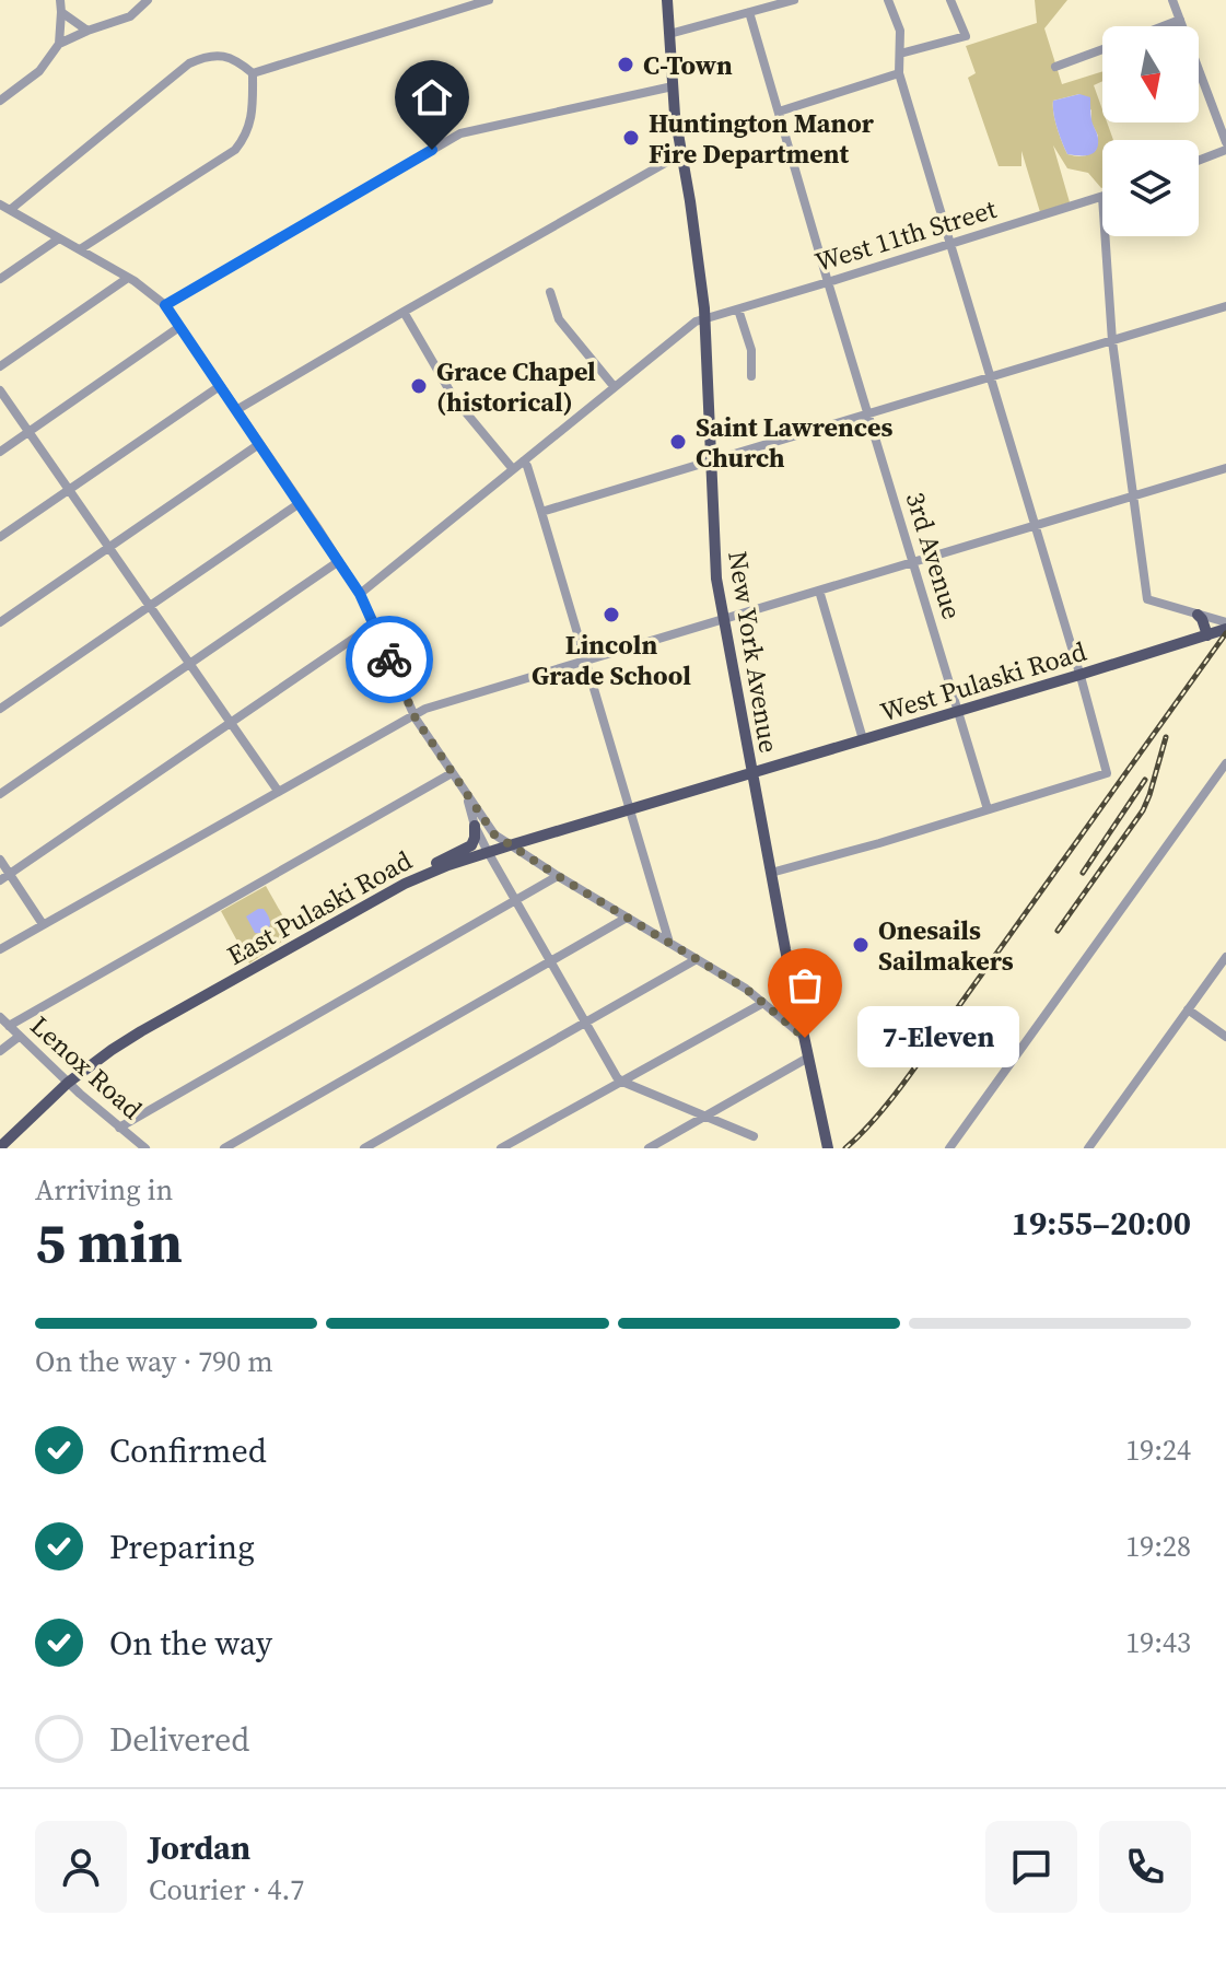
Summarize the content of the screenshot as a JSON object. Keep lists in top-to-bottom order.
{
  "streets": {
    "main road": ["New York Avenue", "West Pulaski Road", "East Pulaski Road"],
    "street": ["West 11th Street", "3rd Avenue", "Lenox Road"]
  },
  "crossings": [
    ["West 11th Street", "3rd Avenue"],
    ["West 11th Street", "New York Avenue"],
    ["3rd Avenue", "West Pulaski Road"],
    ["New York Avenue", "West Pulaski Road"],
    ["New York Avenue", "East Pulaski Road"],
    ["West Pulaski Road", "East Pulaski Road"],
    ["East Pulaski Road", "Lenox Road"]
  ],
  "places": [
    "C-Town",
    "Huntington Manor Fire Department",
    "Grace Chapel (historical)",
    "Saint Lawrences Church",
    "Lincoln Grade School",
    "Onesails Sailmakers",
    "7-Eleven"
  ],
  "north": "bottom",
  "page": {
    "bubble": "7-Eleven",
    "heading": ["5 min", "Arriving in", "19:55–20:00"],
    "panel": ["Jordan", "Courier · 4.7"],
    "bar": "On the way · 790 m",
    "list": [
      ["Confirmed", "19:24"],
      ["Preparing", "19:28"],
      ["On the way", "19:43"],
      "Delivered"
    ]
  }
}
